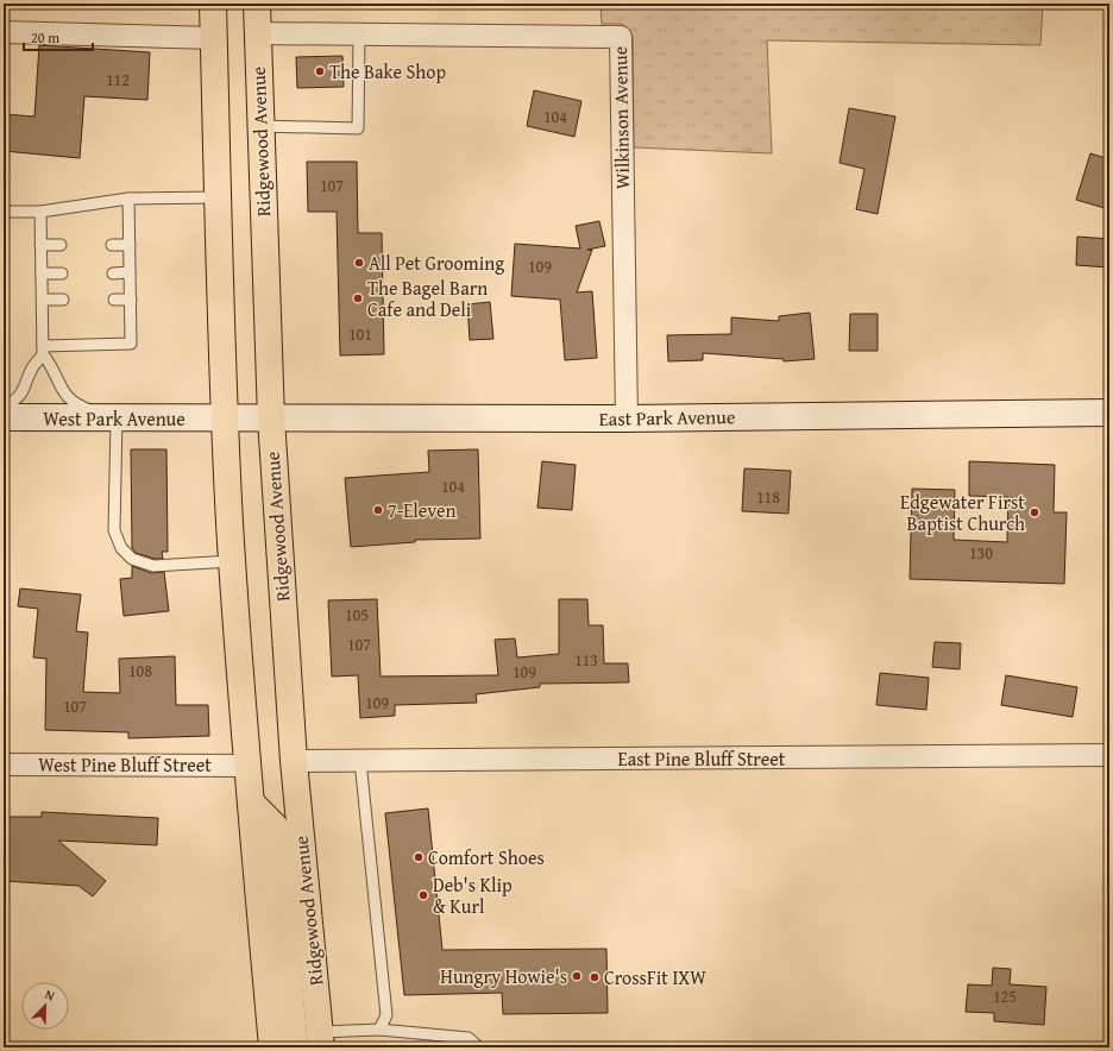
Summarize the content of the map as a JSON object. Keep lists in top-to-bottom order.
{
  "streets": {
    "main road": ["Ridgewood Avenue"],
    "street": [
      "Wilkinson Avenue",
      "East Park Avenue",
      "West Park Avenue",
      "East Pine Bluff Street",
      "West Pine Bluff Street"
    ]
  },
  "crossings": [
    ["Wilkinson Avenue", "Ridgewood Avenue"],
    ["Wilkinson Avenue", "East Park Avenue"],
    ["Ridgewood Avenue", "East Park Avenue"],
    ["Ridgewood Avenue", "East Pine Bluff Street"],
    ["East Park Avenue", "West Park Avenue"]
  ],
  "places": [
    "The Bake Shop",
    "All Pet Grooming",
    "The Bagel Barn Cafe and Deli",
    "7-Eleven",
    "Edgewater First Baptist Church",
    "Comfort Shoes",
    "Deb's Klip & Kurl",
    "Hungry Howie's",
    "CrossFit IXW"
  ],
  "house_numbers": [
    "112",
    "104",
    "107",
    "109",
    "101",
    "104",
    "118",
    "130",
    "105",
    "107",
    "113",
    "108",
    "109",
    "109",
    "107",
    "125"
  ],
  "scale_bar": "20 m",
  "north": "top right"
}
